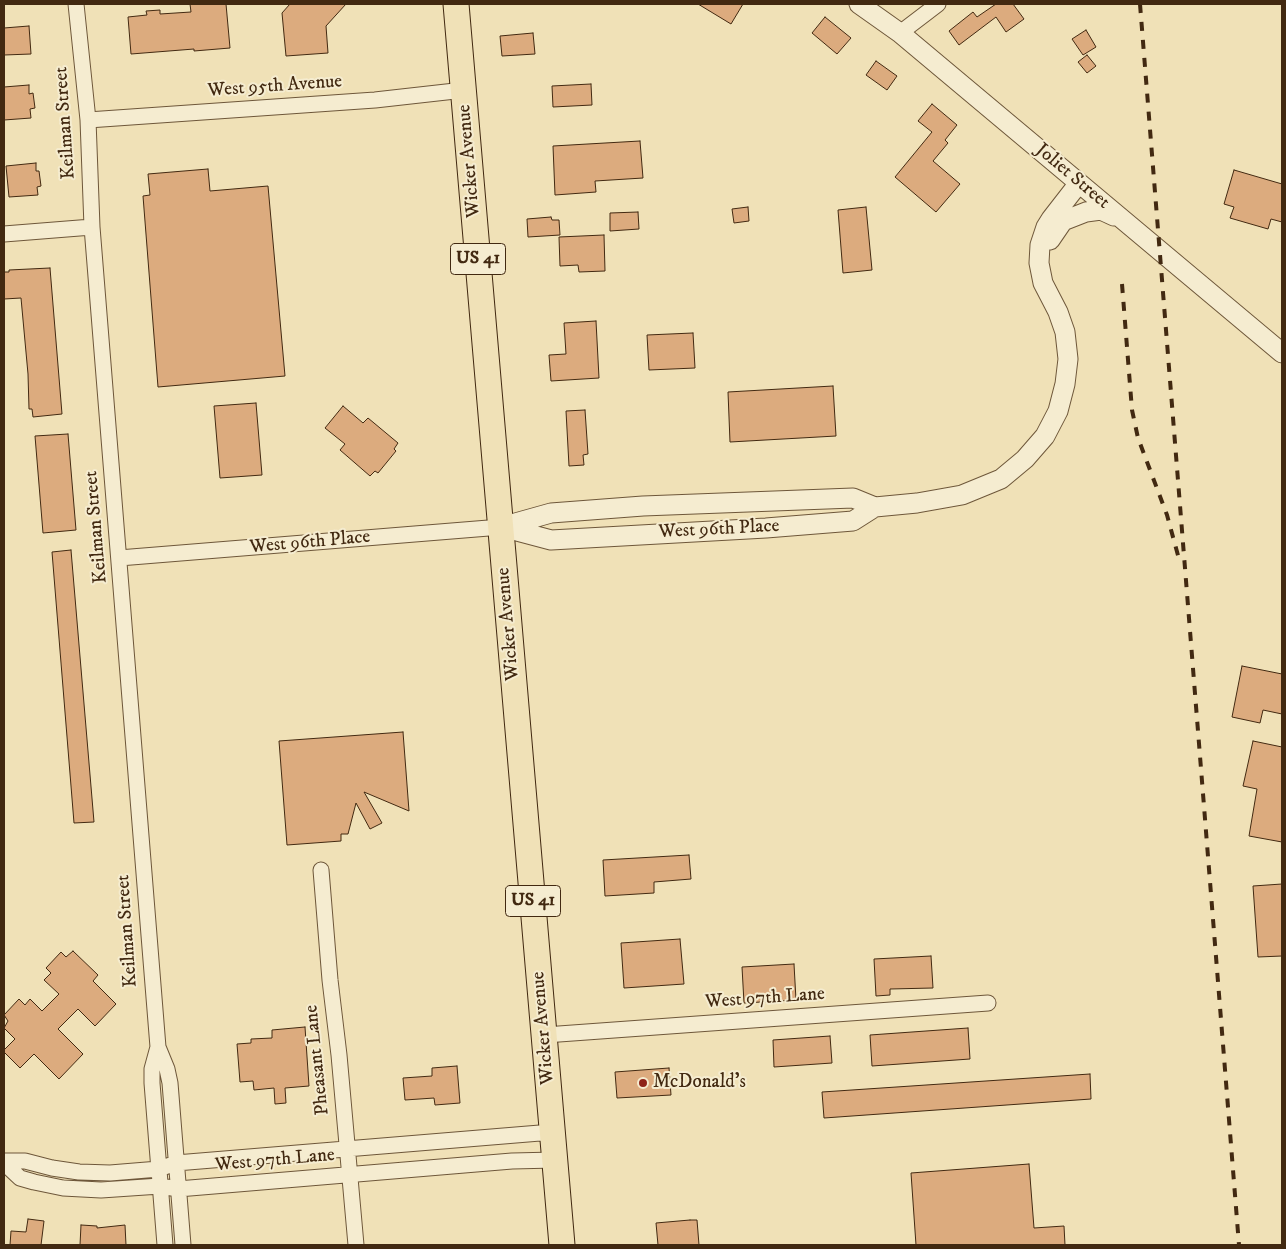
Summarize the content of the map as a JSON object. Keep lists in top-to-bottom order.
{
  "streets": {
    "highway": ["Wicker Avenue", "US 41"],
    "street": [
      "West 95th Avenue",
      "Keilman Street",
      "Joliet Street",
      "West 96th Place",
      "West 97th Lane",
      "Pheasant Lane"
    ]
  },
  "crossings": [
    ["West 95th Avenue", "Keilman Street"],
    ["West 95th Avenue", "Wicker Avenue"],
    ["Keilman Street", "West 96th Place"],
    ["Keilman Street", "West 97th Lane"],
    ["Wicker Avenue", "West 96th Place"],
    ["Wicker Avenue", "West 97th Lane"],
    ["Joliet Street", "West 96th Place"],
    ["West 97th Lane", "Pheasant Lane"]
  ],
  "places": ["McDonald's"]
}
